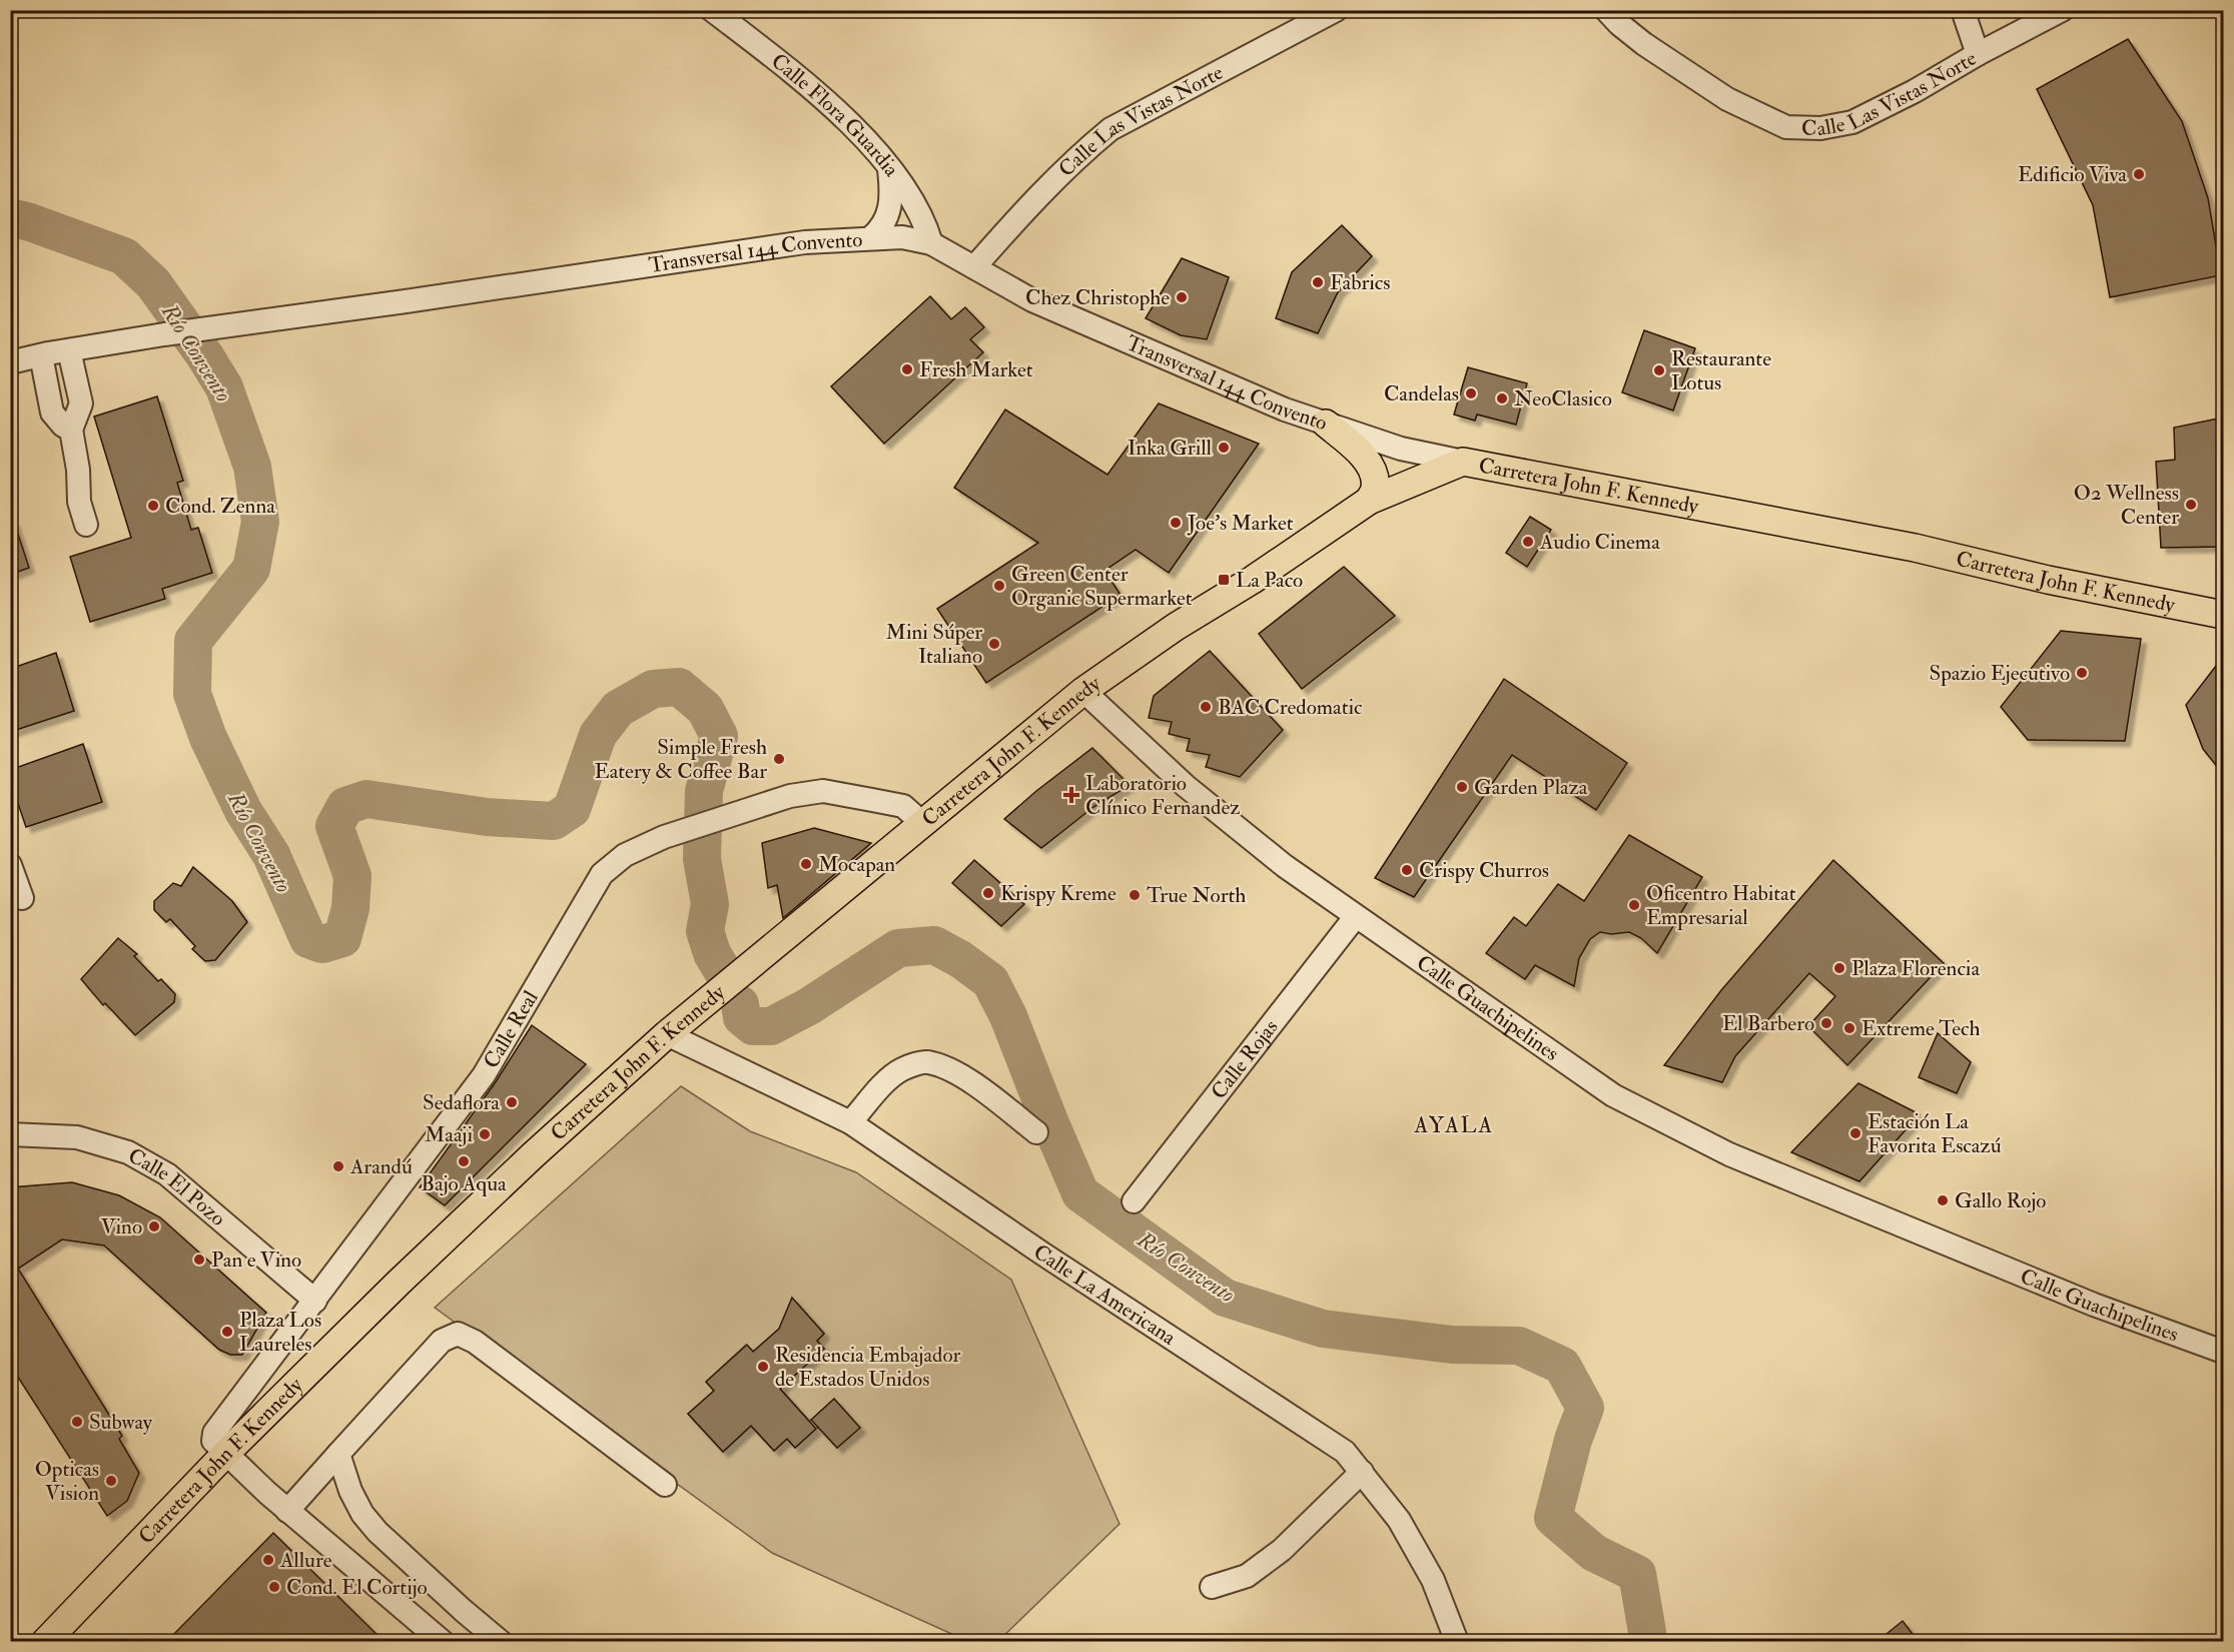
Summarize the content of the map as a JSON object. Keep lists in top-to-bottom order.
{
  "streets": {
    "main road": ["Carretera John F. Kennedy"],
    "street": [
      "Calle Las Vistas Norte",
      "Calle Flora Guardia",
      "Transversal 144 Convento",
      "Calle Guachipelines",
      "Calle Real",
      "Calle Rojas",
      "Calle El Pozo",
      "Calle La Americana"
    ]
  },
  "crossings": [
    ["Calle Las Vistas Norte", "Transversal 144 Convento"],
    ["Calle Flora Guardia", "Transversal 144 Convento"],
    ["Transversal 144 Convento", "Carretera John F. Kennedy"],
    ["Carretera John F. Kennedy", "Calle Guachipelines"],
    ["Carretera John F. Kennedy", "Calle Real"],
    ["Carretera John F. Kennedy", "Calle La Americana"],
    ["Calle Guachipelines", "Calle Rojas"],
    ["Calle Real", "Calle El Pozo"]
  ],
  "districts": ["AYALA"],
  "water": ["Río Convento"],
  "places": {
    "other": [
      "Edificio Viva",
      "Fabrics",
      "Chez Christophe",
      "Fresh Market",
      "Restaurante Lotus",
      "Candelas",
      "NeoClasico",
      "Inka Grill",
      "O2 Wellness Center",
      "Cond. Zenna",
      "Joe's Market",
      "Audio Cinema",
      "Green Center Organic Supermarket",
      "Mini Súper Italiano",
      "Spazio Ejecutivo",
      "BAC Credomatic",
      "Simple Fresh Eatery & Coffee Bar",
      "Garden Plaza",
      "Mocapan",
      "Crispy Churros",
      "Krispy Kreme",
      "True North",
      "Oficentro Habitat Empresarial",
      "Plaza Florencia",
      "El Barbero",
      "Extreme Tech",
      "Sedaflora",
      "Estación La Favorita Escazú",
      "Maaji",
      "Bajo Aqua",
      "Arandú",
      "Gallo Rojo",
      "Vino",
      "Pan e Vino",
      "Plaza Los Laureles",
      "Residencia Embajador de Estados Unidos",
      "Subway",
      "Opticas Vision",
      "Allure",
      "Cond. El Cortijo"
    ],
    "transit": ["La Paco"],
    "health": ["Laboratorio Clínico Fernandez"]
  }
}
